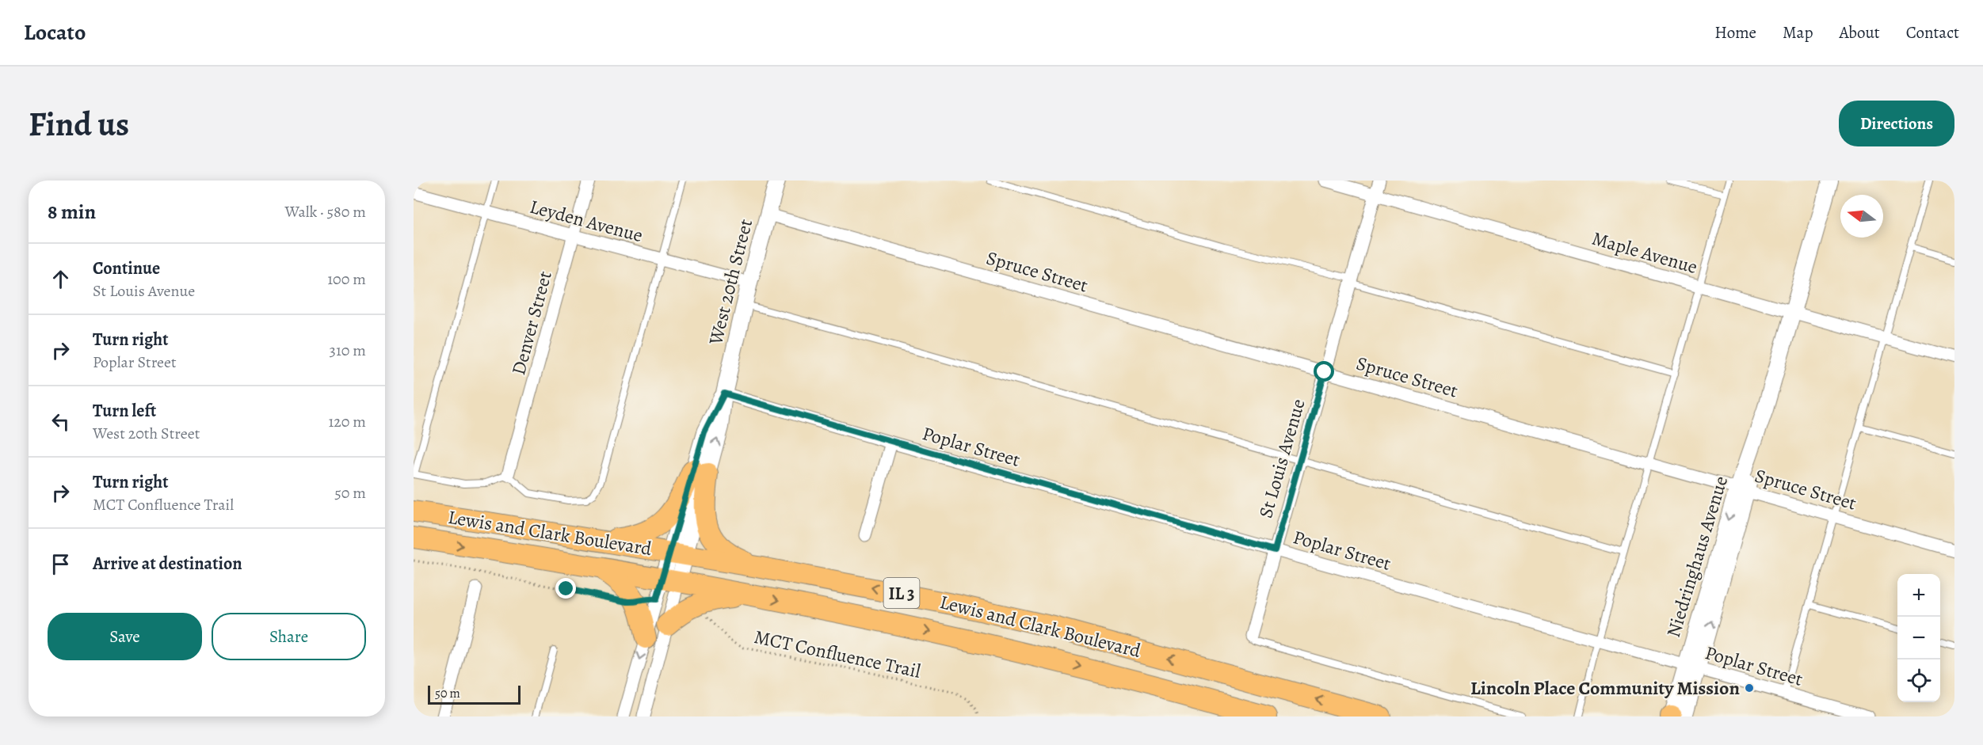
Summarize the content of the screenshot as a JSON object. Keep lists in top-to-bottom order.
{
  "streets": {
    "highway": ["Lewis and Clark Boulevard", "IL 3"],
    "street": [
      "Leyden Avenue",
      "Maple Avenue",
      "Spruce Street",
      "West 20th Street",
      "Denver Street",
      "Poplar Street",
      "St Louis Avenue",
      "Niedringhaus Avenue"
    ],
    "path": ["MCT Confluence Trail"]
  },
  "crossings": [
    ["Leyden Avenue", "West 20th Street"],
    ["Leyden Avenue", "Denver Street"],
    ["Maple Avenue", "St Louis Avenue"],
    ["Maple Avenue", "Niedringhaus Avenue"],
    ["Spruce Street", "West 20th Street"],
    ["Spruce Street", "St Louis Avenue"],
    ["Spruce Street", "Niedringhaus Avenue"],
    ["West 20th Street", "Poplar Street"],
    ["West 20th Street", "Lewis and Clark Boulevard"],
    ["Poplar Street", "St Louis Avenue"],
    ["Poplar Street", "Niedringhaus Avenue"]
  ],
  "places": ["Lincoln Place Community Mission"],
  "scale_bar": "50 m",
  "north": "left",
  "page": {
    "header": "Locato",
    "nav": [
      "Home",
      "Map",
      "About",
      "Contact"
    ],
    "buttons": [
      "Directions",
      ["Save", "Share"]
    ],
    "title": "Find us",
    "heading": ["8 min", "Walk · 580 m"],
    "list": [
      ["Continue", "St Louis Avenue", "100 m"],
      ["Turn right", "Poplar Street", "310 m"],
      ["Turn left", "West 20th Street", "120 m"],
      ["Turn right", "MCT Confluence Trail", "50 m"],
      "Arrive at destination"
    ],
    "map_buttons": ["+", "−"],
    "scale": "50 m"
  }
}
